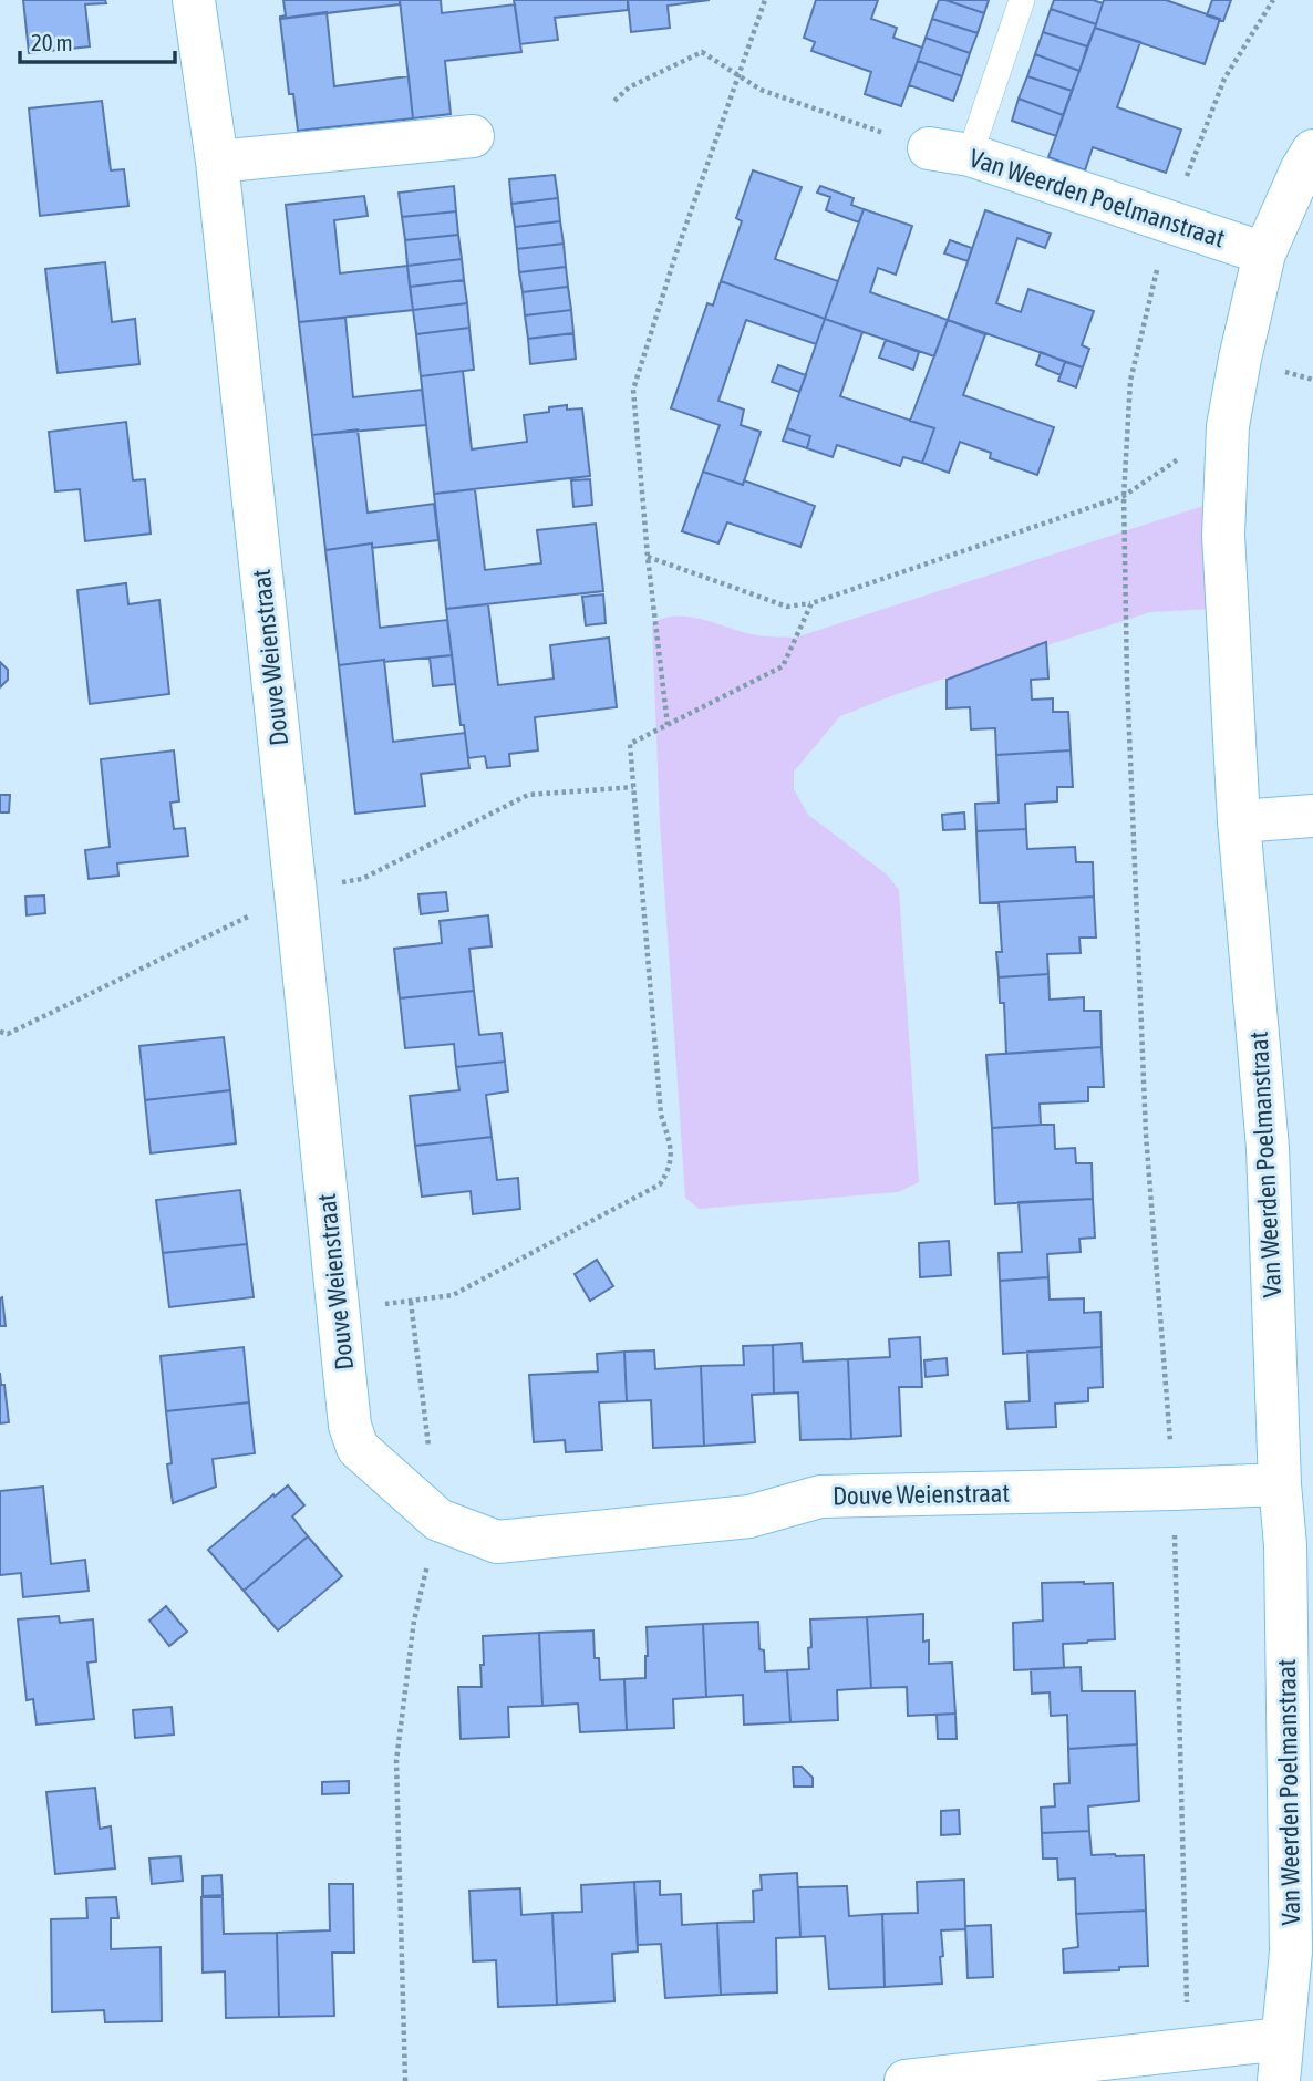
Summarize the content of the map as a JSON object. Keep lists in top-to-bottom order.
{
  "streets": {
    "street": ["Van Weerden Poelmanstraat", "Douve Weienstraat"]
  },
  "crossings": [
    ["Van Weerden Poelmanstraat", "Douve Weienstraat"]
  ],
  "scale_bar": "20 m"
}
